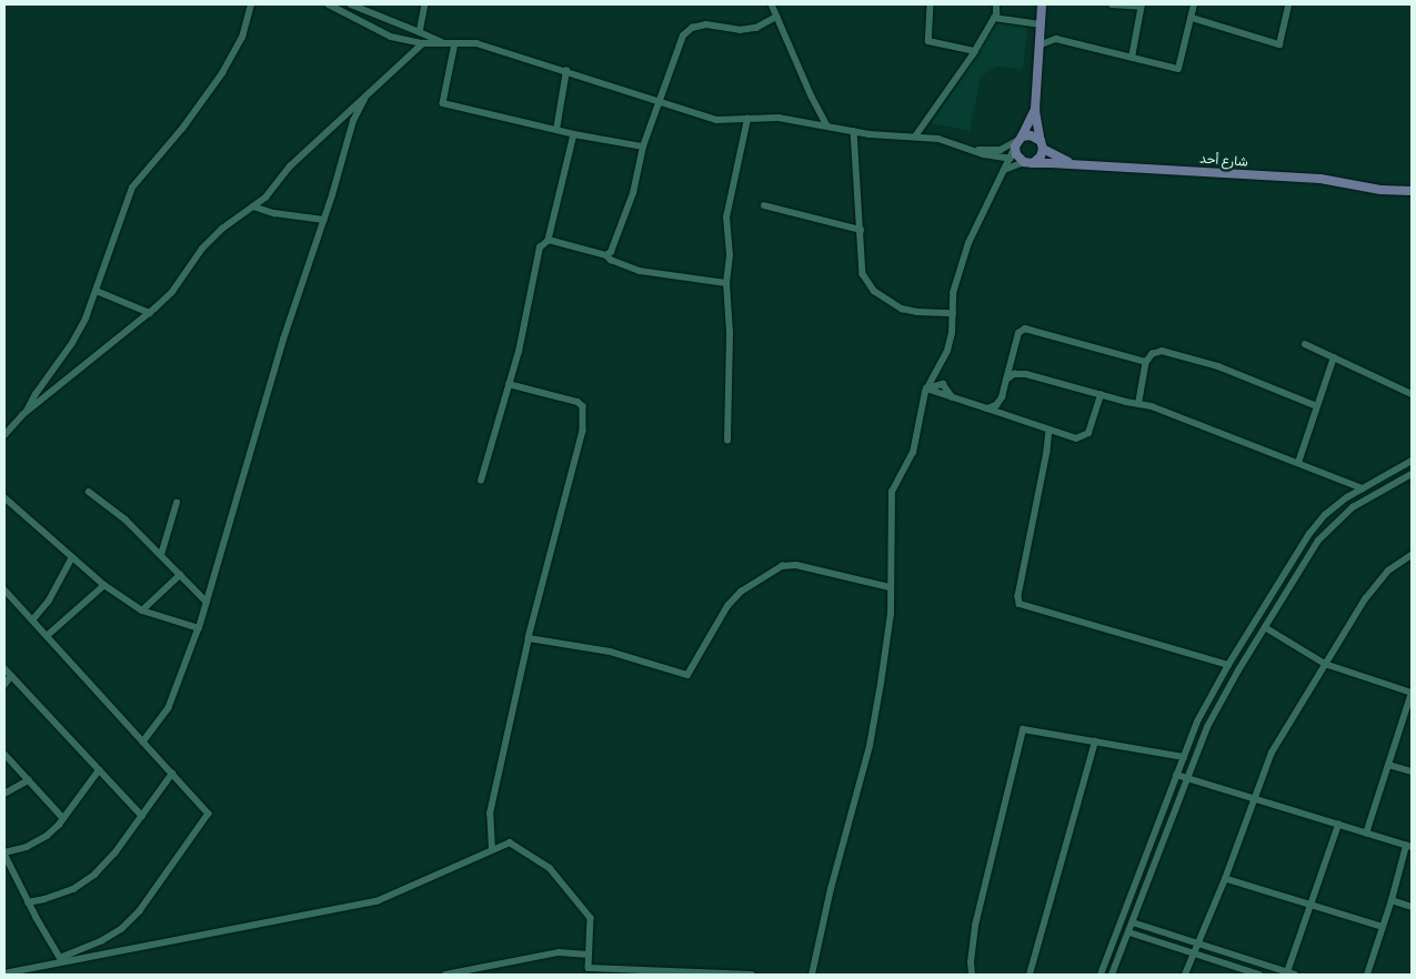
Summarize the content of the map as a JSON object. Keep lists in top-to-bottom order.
{
  "streets": {
    "main road": ["شارع أحد"]
  }
}
